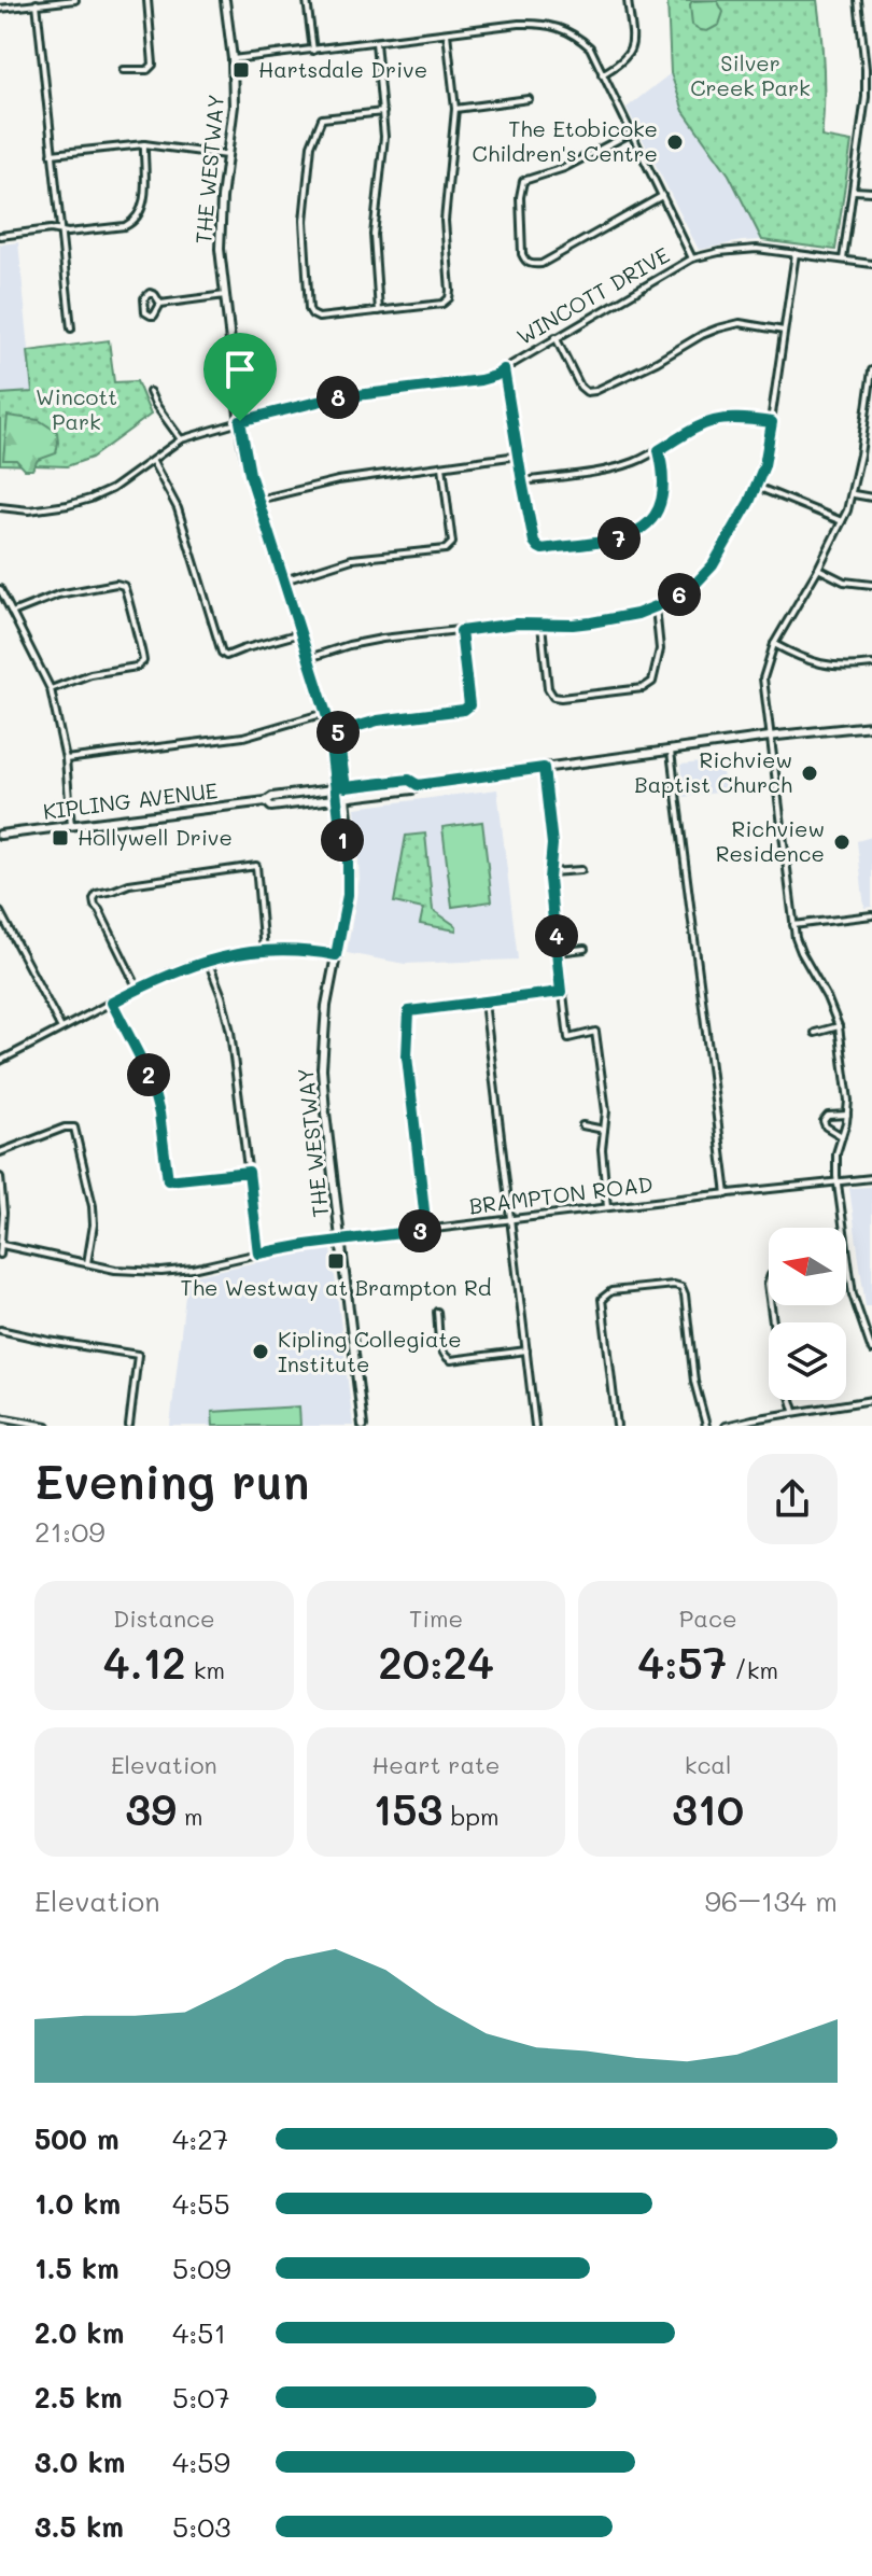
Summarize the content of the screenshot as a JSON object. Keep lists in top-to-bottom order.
{
  "streets": {
    "main road": ["THE WESTWAY", "KIPLING AVENUE"],
    "street": ["WINCOTT DRIVE", "BRAMPTON ROAD"]
  },
  "crossings": [
    ["THE WESTWAY", "WINCOTT DRIVE"],
    ["THE WESTWAY", "KIPLING AVENUE"],
    ["THE WESTWAY", "BRAMPTON ROAD"]
  ],
  "parks": ["Silver Creek Park", "Wincott Park"],
  "places": {
    "transit": ["Hartsdale Drive", "Hollywell Drive", "The Westway at Brampton Rd"],
    "other": [
      "The Etobicoke Children's Centre",
      "Richview Baptist Church",
      "Richview Residence",
      "Kipling Collegiate Institute"
    ]
  },
  "north": "left",
  "page": {
    "pins": [
      "8",
      "7",
      "6",
      "5",
      "1",
      "4",
      "2",
      "3"
    ],
    "heading": ["Evening run", "21:09"],
    "stats": [
      ["Distance", "4.12 km"],
      ["Time", "20:24"],
      ["Pace", "4:57 /km"],
      ["Elevation", "39 m"],
      ["Heart rate", "153 bpm"],
      ["kcal", "310"]
    ],
    "chart": ["Elevation", "96–134 m"],
    "list": [
      {
        "name": "500 m",
        "note": "4:27"
      },
      {
        "name": "1.0 km",
        "note": "4:55"
      },
      {
        "name": "1.5 km",
        "note": "5:09"
      },
      {
        "name": "2.0 km",
        "note": "4:51"
      },
      {
        "name": "2.5 km",
        "note": "5:07"
      },
      {
        "name": "3.0 km",
        "note": "4:59"
      },
      {
        "name": "3.5 km",
        "note": "5:03"
      }
    ]
  }
}
